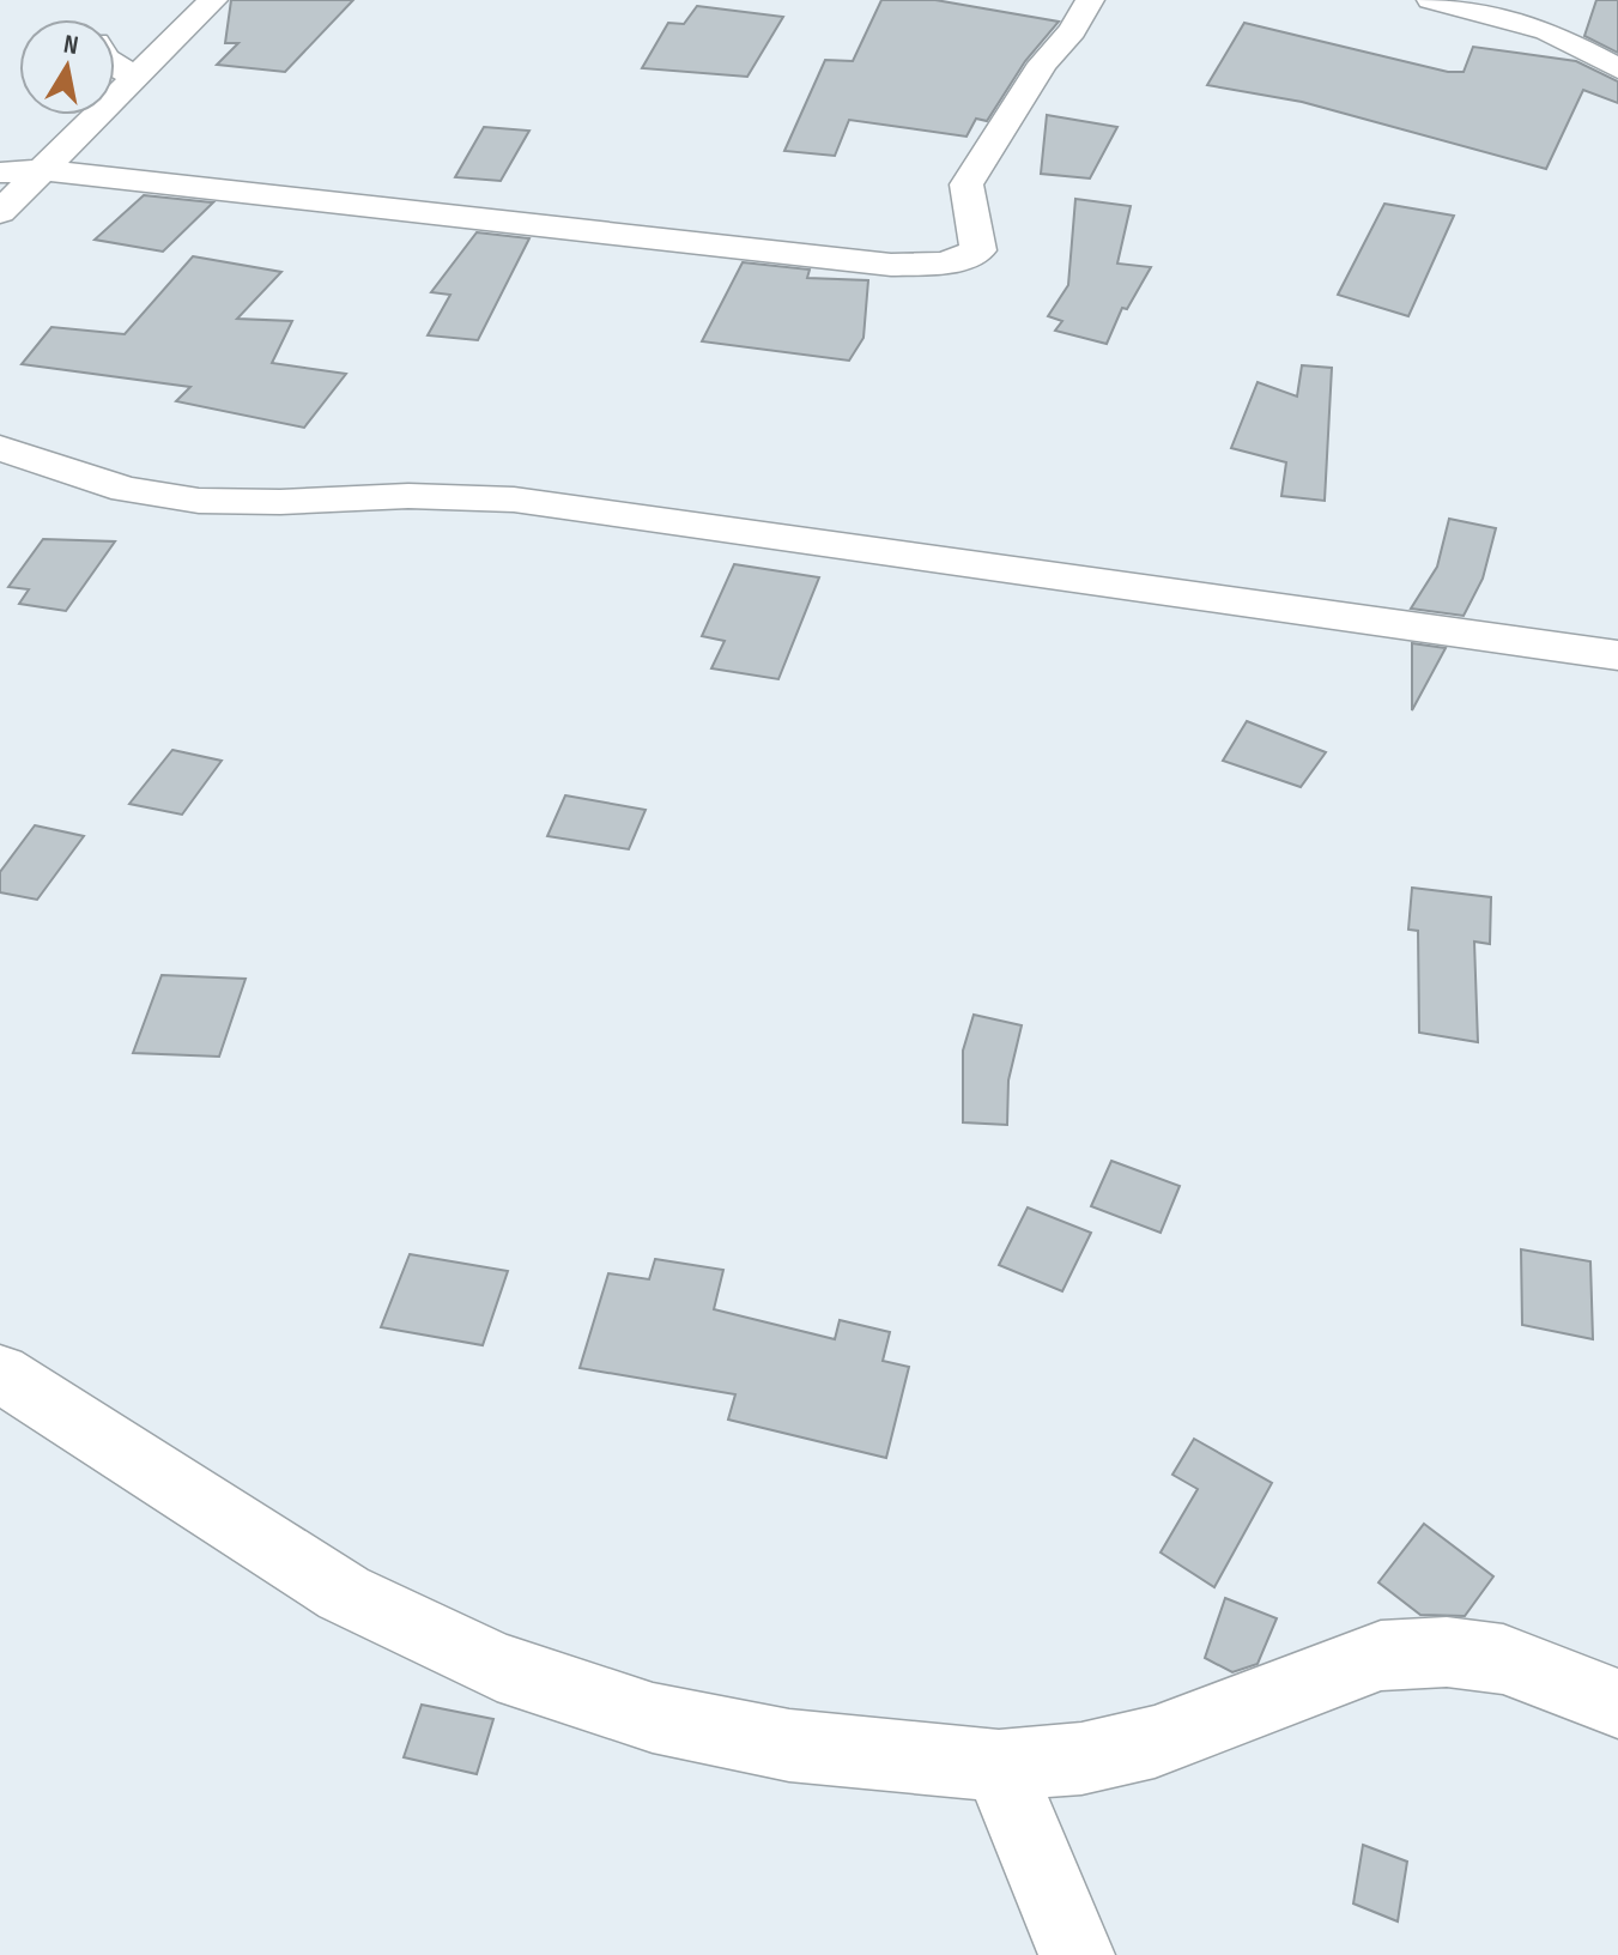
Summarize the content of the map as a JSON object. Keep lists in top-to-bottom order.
{
  "north": "top"
}
